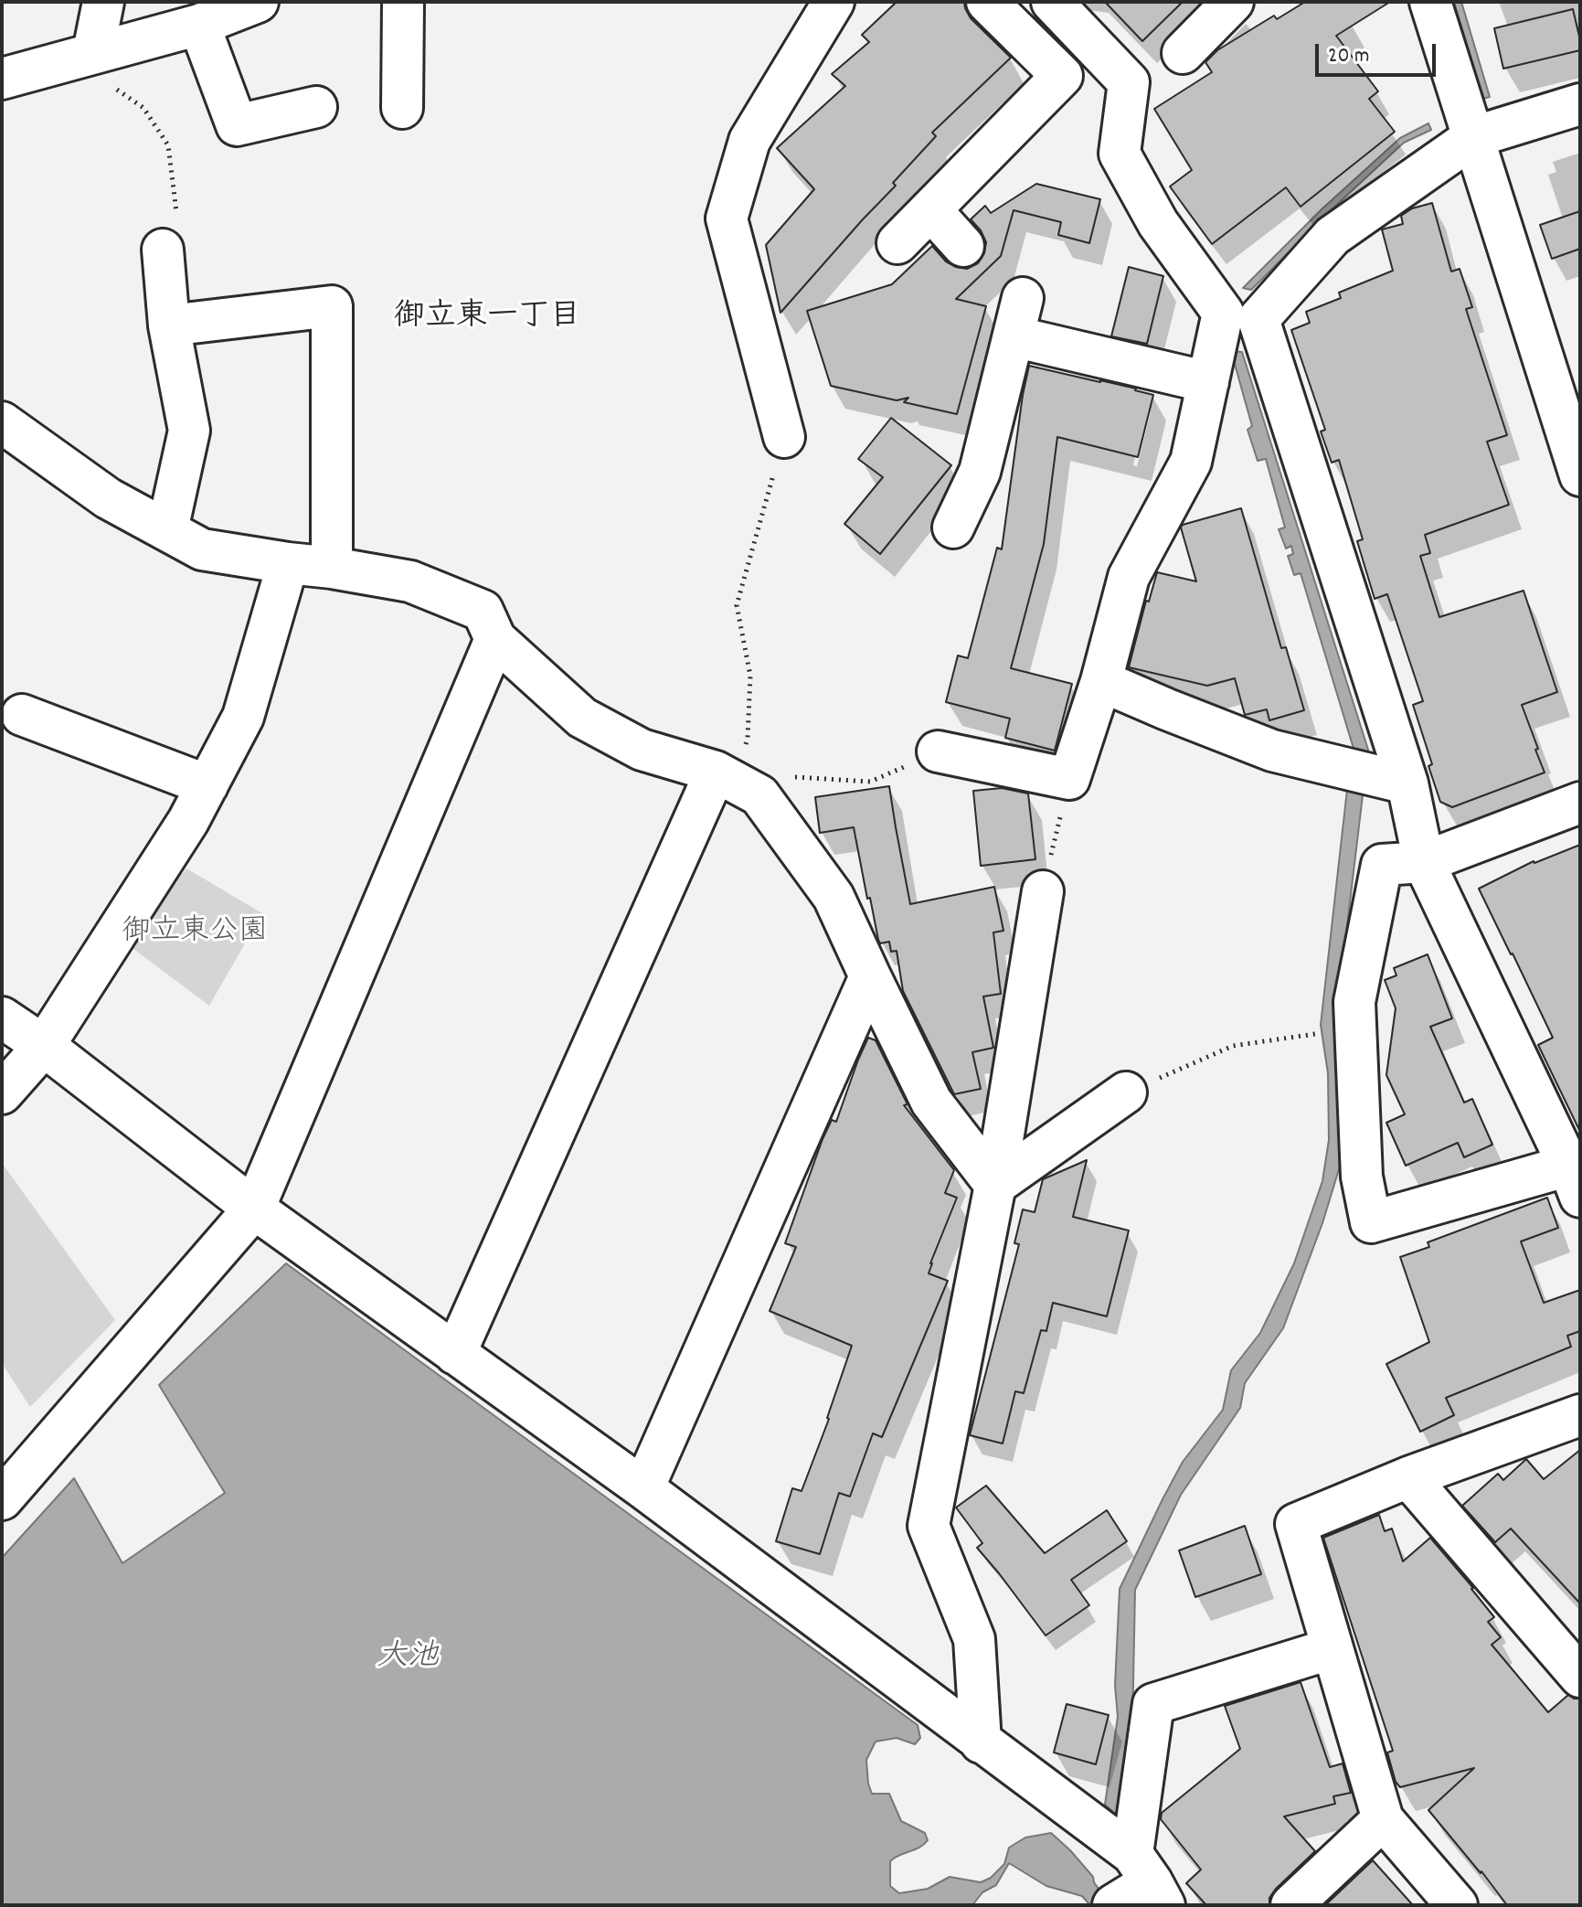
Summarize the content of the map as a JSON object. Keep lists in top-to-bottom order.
{
  "districts": ["御立東一丁目"],
  "water": ["大池"],
  "parks": ["御立東公園"],
  "scale_bar": "20 m"
}
